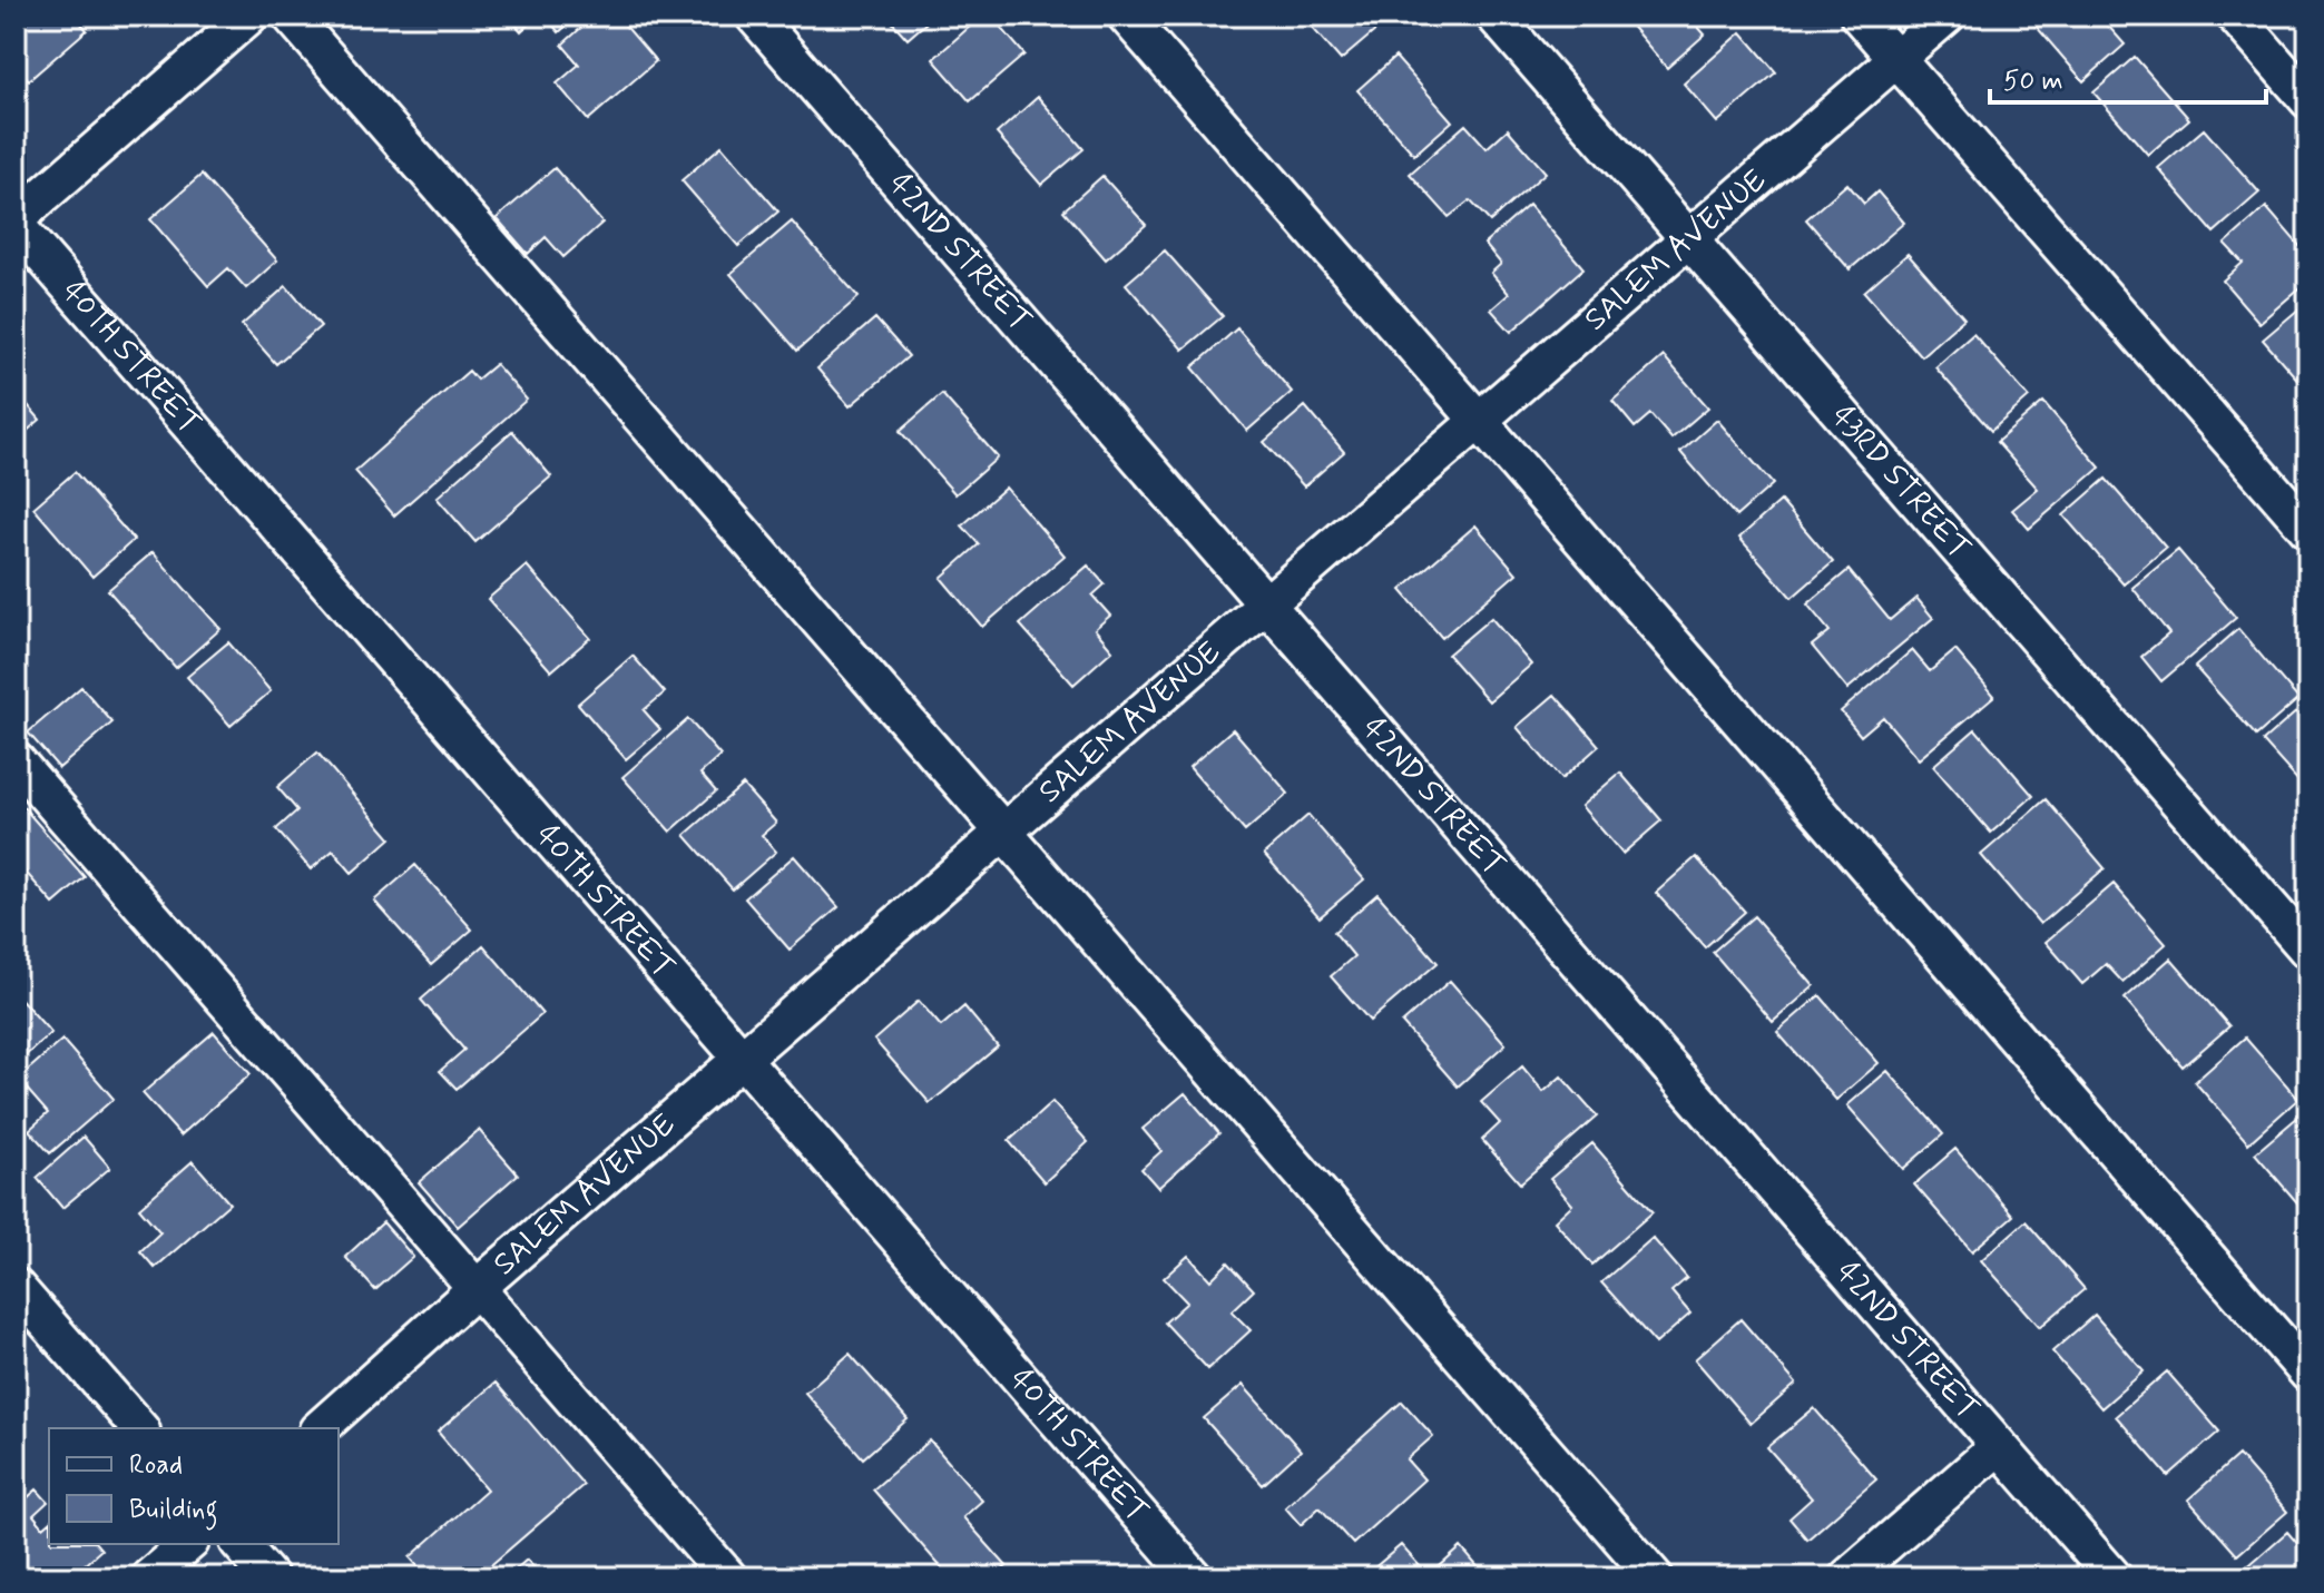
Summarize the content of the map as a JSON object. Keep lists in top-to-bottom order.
{
  "streets": {
    "street": [
      "SALEM AVENUE",
      "42ND STREET",
      "40TH STREET",
      "43RD STREET"
    ]
  },
  "crossings": [
    ["SALEM AVENUE", "42ND STREET"],
    ["SALEM AVENUE", "40TH STREET"],
    ["SALEM AVENUE", "43RD STREET"]
  ],
  "legend": ["Road", "Building"],
  "scale_bar": "50 m"
}
